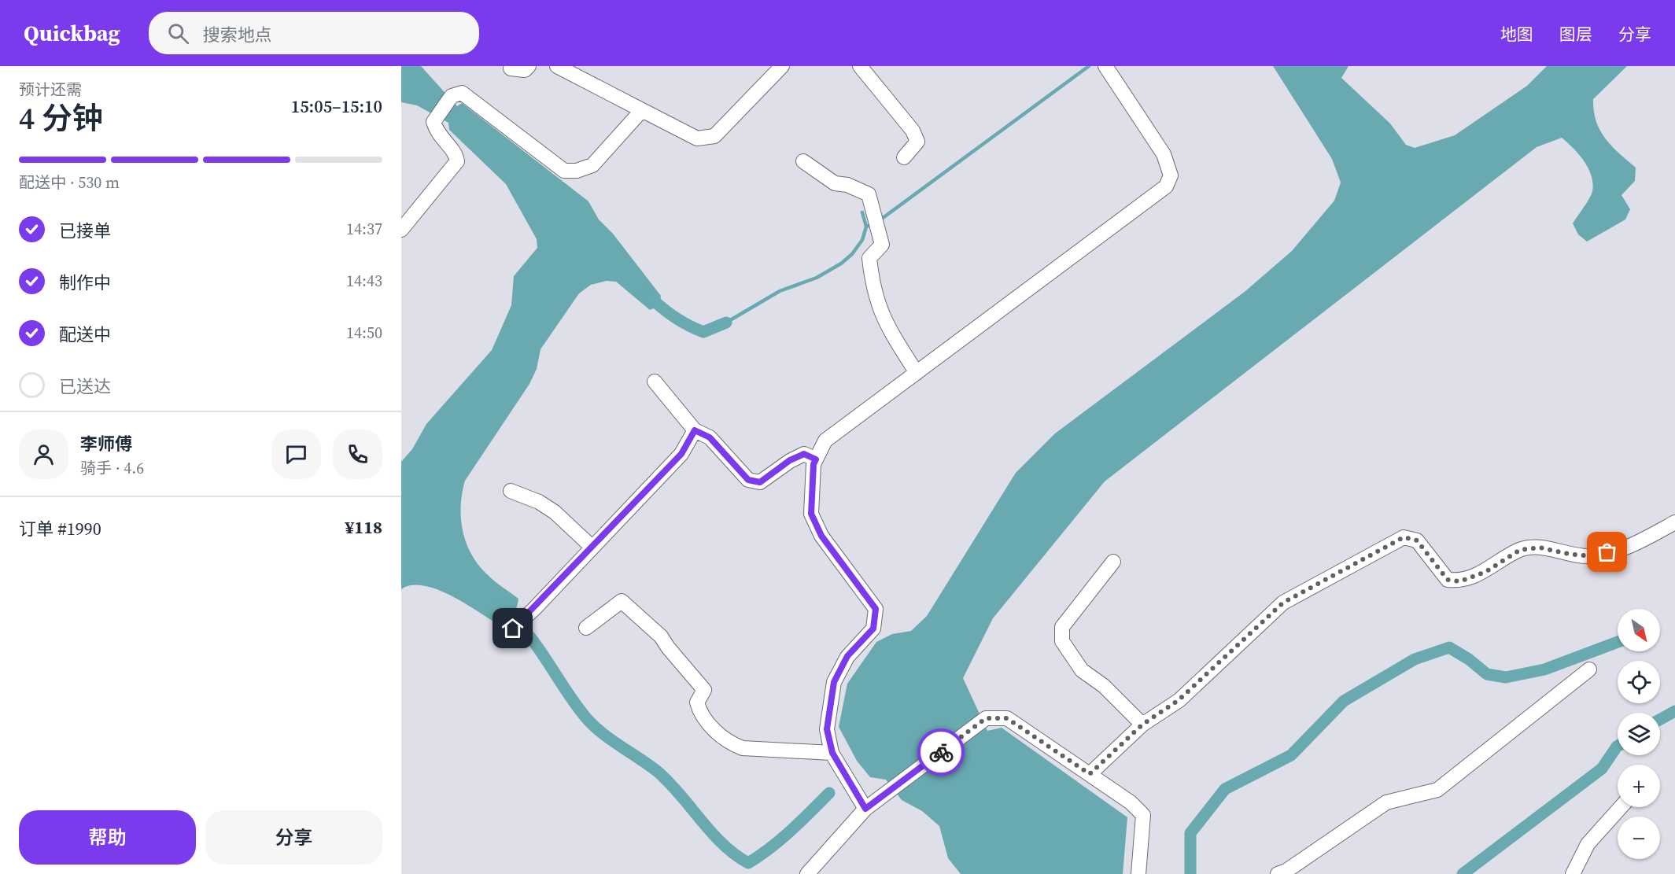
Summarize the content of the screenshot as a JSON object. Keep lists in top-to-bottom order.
{
  "north": "bottom right",
  "page": {
    "header": "Quickbag",
    "search": "搜索地点",
    "nav": ["地图", "图层", "分享"],
    "heading": ["4 分钟", "预计还需", "15:05–15:10"],
    "panel": [
      "李师傅",
      "骑手 · 4.6",
      "订单 #1990",
      "¥118"
    ],
    "bar": "配送中 · 530 m",
    "list": [
      ["已接单", "14:37"],
      ["制作中", "14:43"],
      ["配送中", "14:50"],
      "已送达"
    ],
    "map_buttons": ["+", "−"],
    "buttons": ["帮助", "分享"]
  }
}
